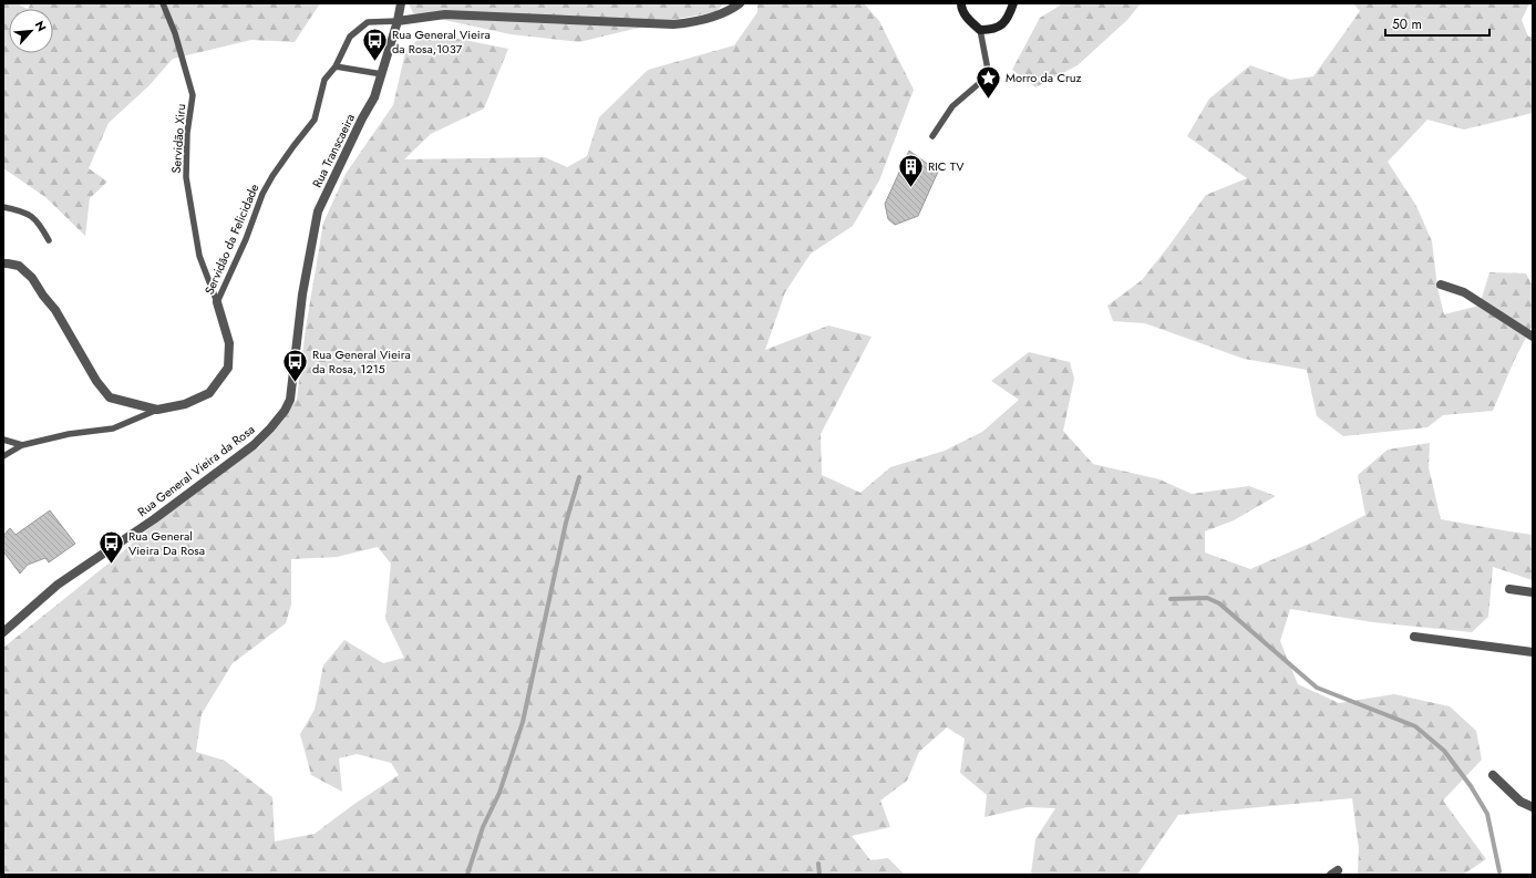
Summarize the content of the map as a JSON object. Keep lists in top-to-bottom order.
{
  "streets": {
    "street": ["Rua Transcaeira", "Servidão da Felicidade", "Rua General Vieira da Rosa"],
    "lane": ["Servidão Xiru"]
  },
  "crossings": [
    ["Servidão Xiru", "Servidão da Felicidade"],
    ["Rua Transcaeira", "Servidão da Felicidade"],
    ["Rua Transcaeira", "Rua General Vieira da Rosa"]
  ],
  "places": {
    "bus stop": ["Rua General Vieira da Rosa,1037", "Rua General Vieira da Rosa, 1215", "Rua General Vieira Da Rosa"],
    "place": ["Morro da Cruz"],
    "building": ["RIC TV"]
  },
  "scale_bar": "50 m",
  "north": "top right"
}
